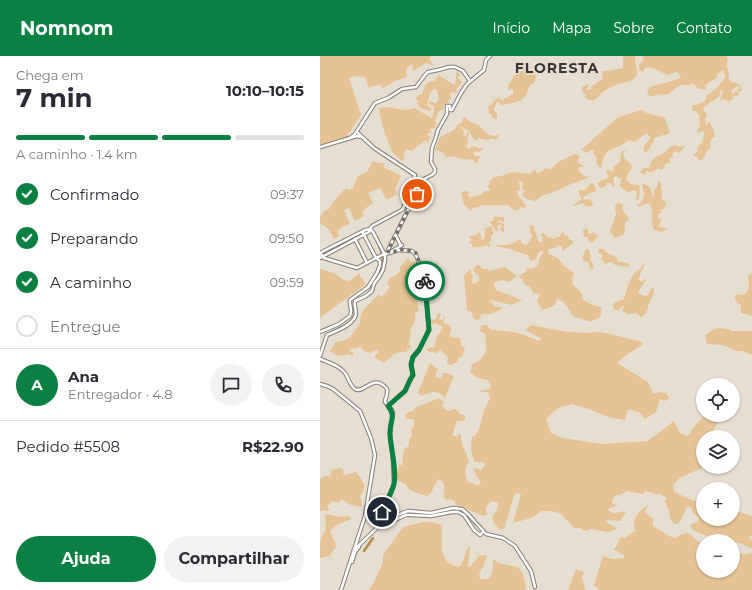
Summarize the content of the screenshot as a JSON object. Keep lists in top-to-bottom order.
{
  "districts": ["FLORESTA"],
  "page": {
    "header": "Nomnom",
    "nav": [
      "Início",
      "Mapa",
      "Sobre",
      "Contato"
    ],
    "heading": ["7 min", "Chega em", "10:10–10:15"],
    "panel": [
      "Ana",
      "Entregador · 4.8",
      "Pedido #5508",
      "R$22.90"
    ],
    "bar": "A caminho · 1.4 km",
    "list": [
      ["Confirmado", "09:37"],
      ["Preparando", "09:50"],
      ["A caminho", "09:59"],
      "Entregue"
    ],
    "round": "A",
    "map_buttons": ["+", "−"],
    "buttons": ["Ajuda", "Compartilhar"]
  }
}
